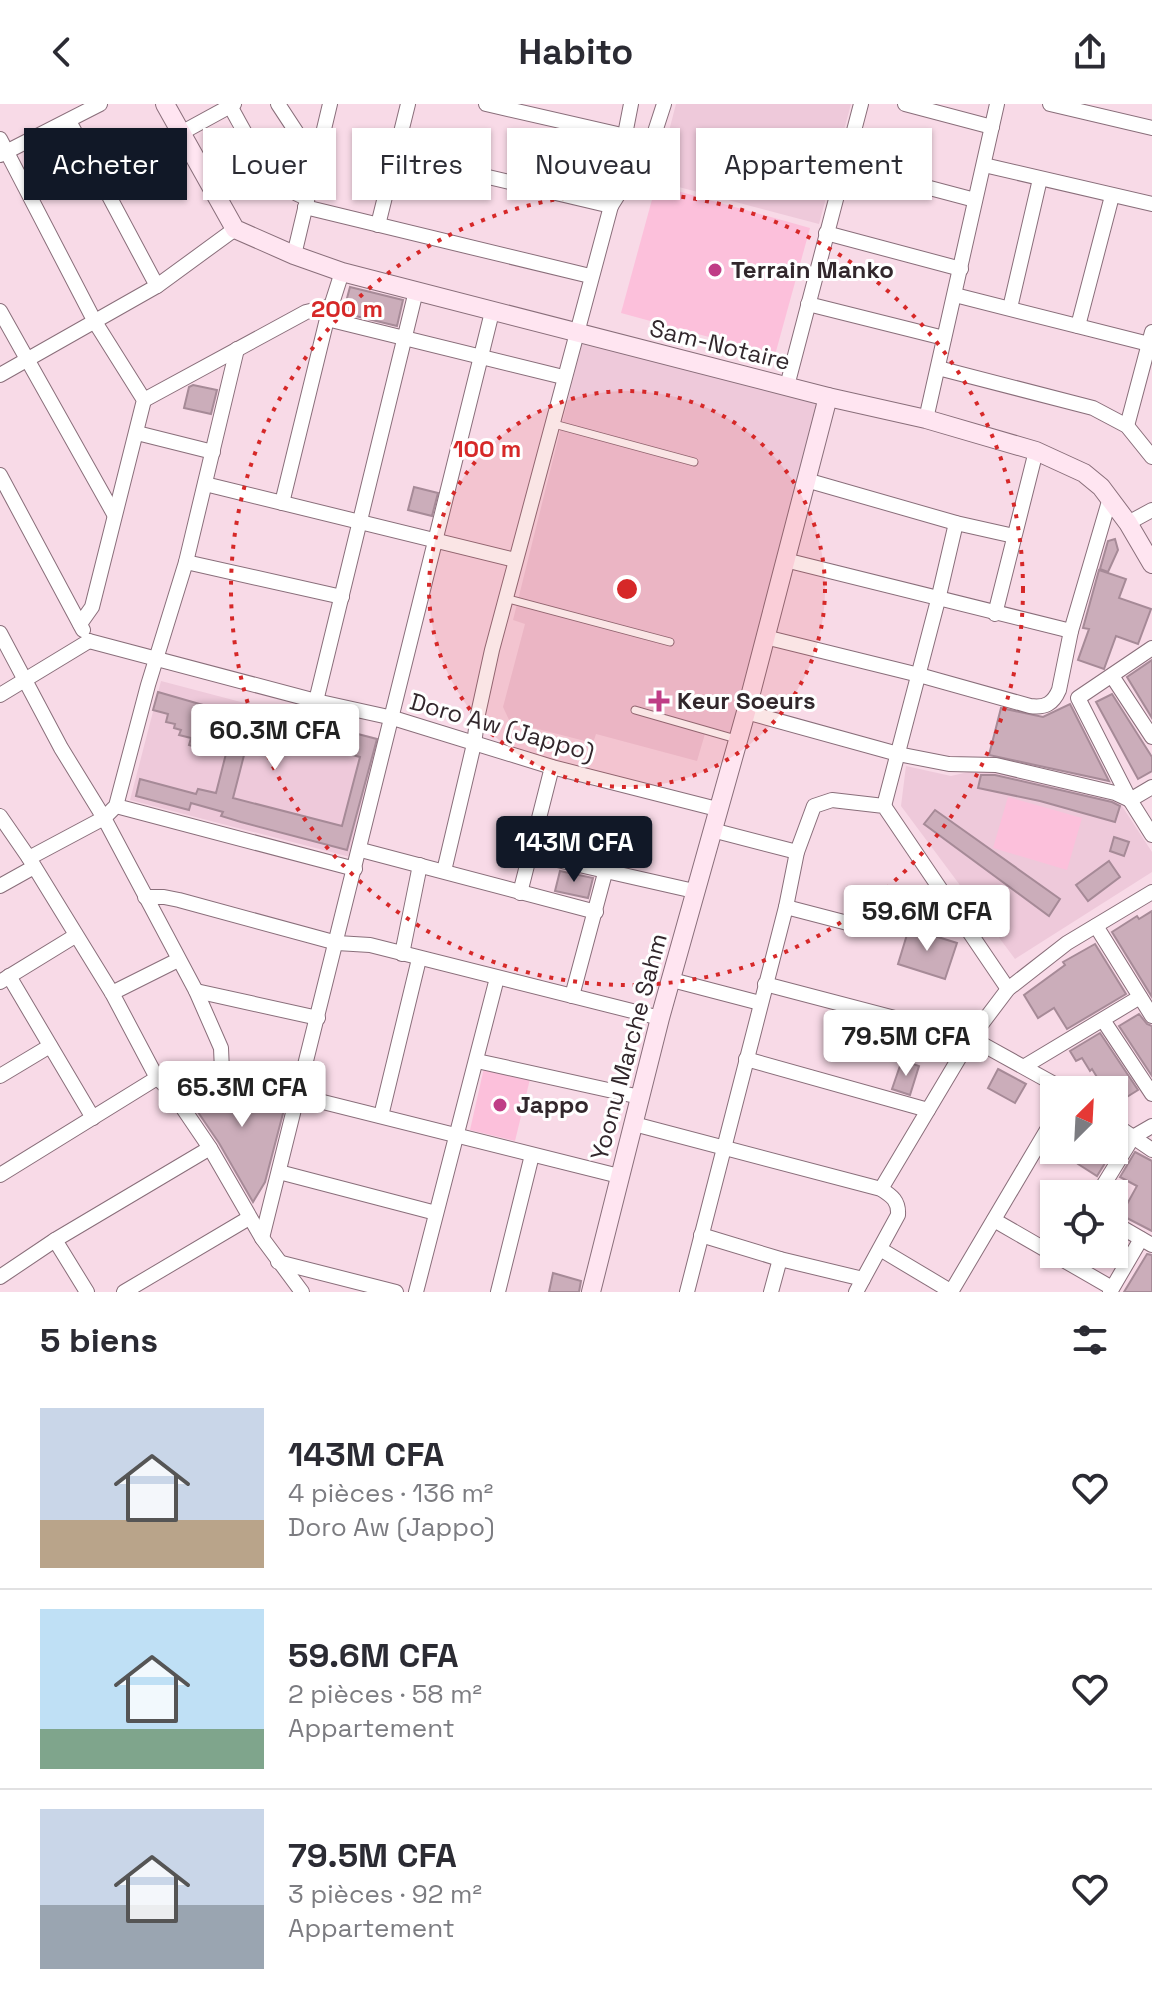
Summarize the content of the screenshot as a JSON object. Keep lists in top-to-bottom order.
{
  "streets": {
    "street": ["Sam-Notaire", "Doro Aw (Jappo)", "Yoonu Marche Sahm"]
  },
  "crossings": [
    ["Sam-Notaire", "Yoonu Marche Sahm"],
    ["Doro Aw (Jappo)", "Yoonu Marche Sahm"]
  ],
  "places": {
    "other": ["Terrain Manko", "Jappo"],
    "health": ["Keur Soeurs"]
  },
  "north": "top right",
  "page": {
    "header": "Habito",
    "chip": [
      "Acheter",
      "Louer",
      "Filtres",
      "Nouveau",
      "Appartement"
    ],
    "price": [
      "60.3M CFA",
      "143M CFA",
      "59.6M CFA",
      "79.5M CFA",
      "65.3M CFA"
    ],
    "heading": "5 biens",
    "list": [
      {
        "name": "143M CFA",
        "note": "4 pièces · 136 m² · Doro Aw (Jappo)"
      },
      {
        "name": "59.6M CFA",
        "note": "2 pièces · 58 m² · Appartement"
      },
      {
        "name": "79.5M CFA",
        "note": "3 pièces · 92 m² · Appartement"
      }
    ]
  },
  "rings": ["200 m", "100 m"]
}
